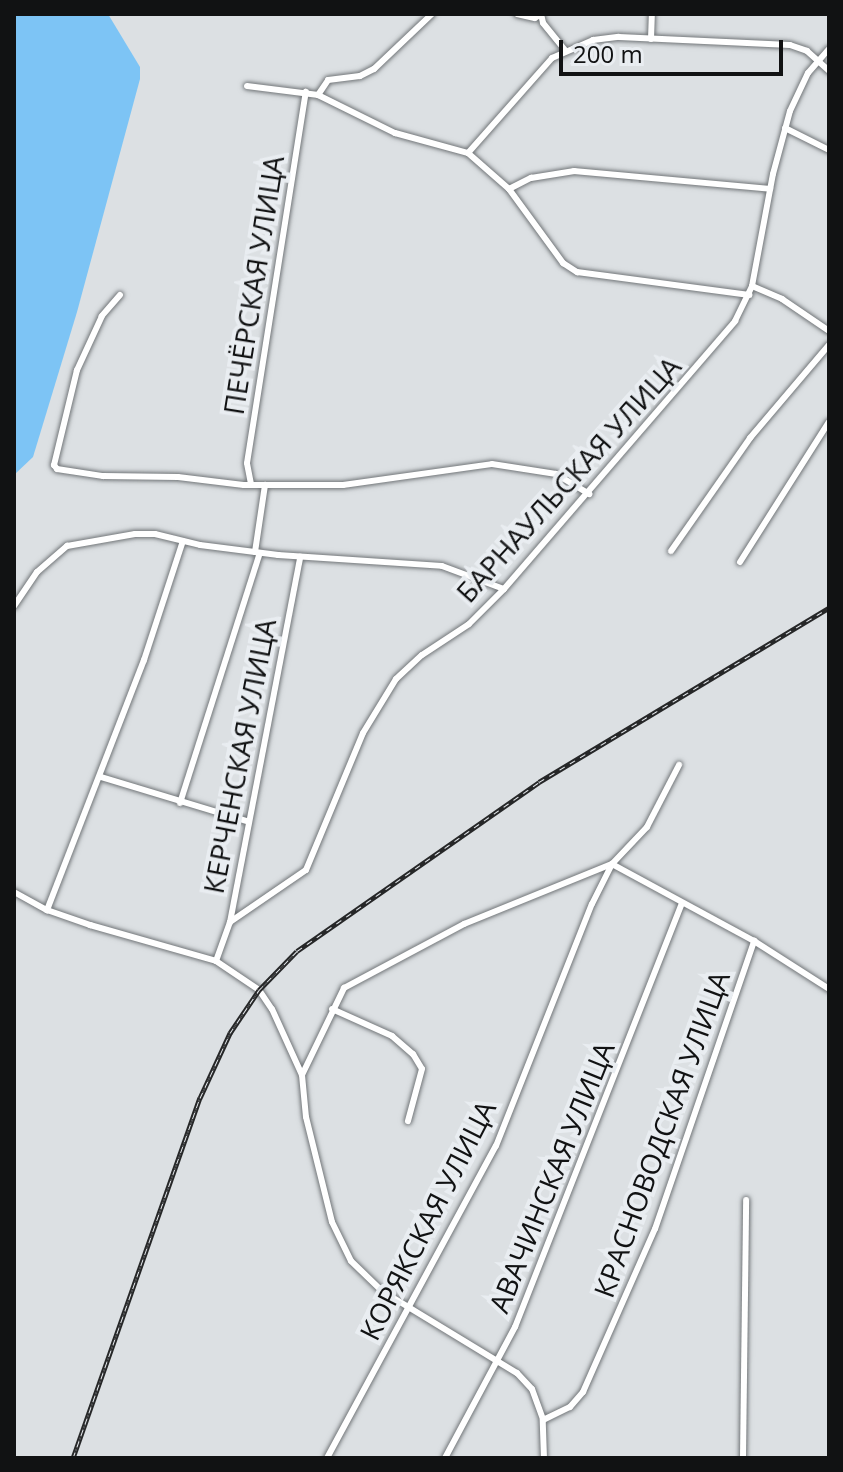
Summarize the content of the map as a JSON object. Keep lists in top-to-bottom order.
{
  "streets": {
    "street": [
      "ПЕЧЁРСКАЯ УЛИЦА",
      "БАРНАУЛЬСКАЯ УЛИЦА",
      "КЕРЧЕНСКАЯ УЛИЦА",
      "КРАСНОВОДСКАЯ УЛИЦА",
      "АВАЧИНСКАЯ УЛИЦА",
      "КОРЯКСКАЯ УЛИЦА"
    ]
  },
  "crossings": [
    ["БАРНАУЛЬСКАЯ УЛИЦА", "КЕРЧЕНСКАЯ УЛИЦА"]
  ],
  "scale_bar": "200 m"
}
